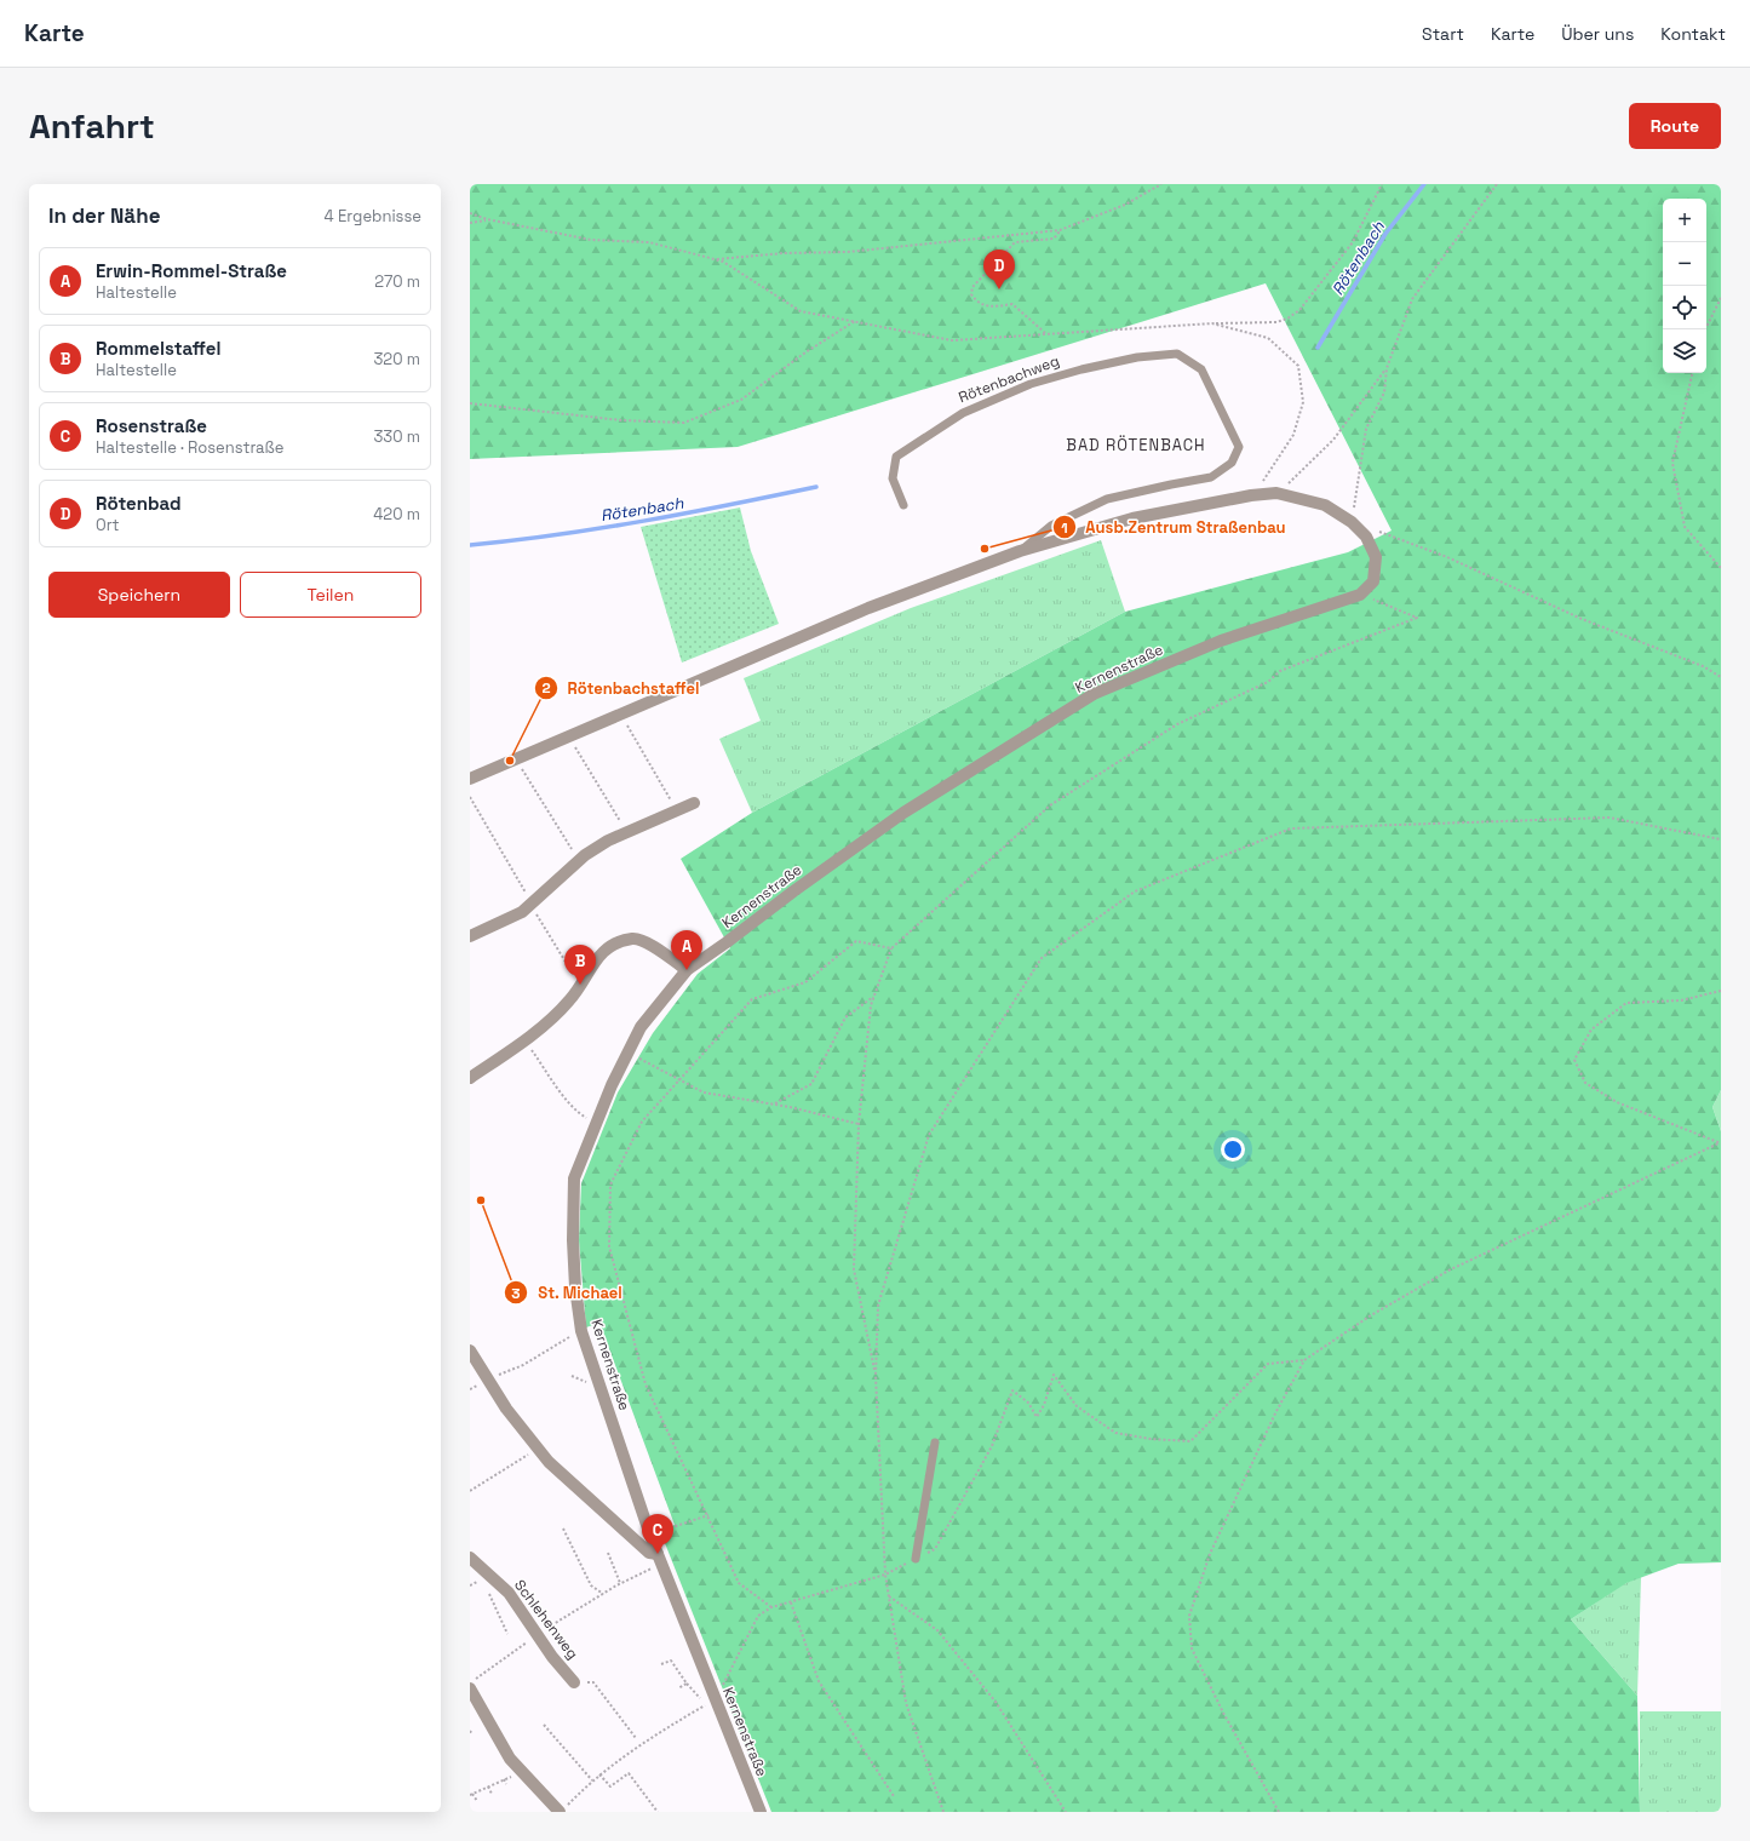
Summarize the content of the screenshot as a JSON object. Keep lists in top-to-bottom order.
{
  "streets": {
    "street": ["Rötenbachweg", "Kernenstraße", "Schlehenweg"]
  },
  "districts": ["BAD RÖTENBACH"],
  "water": ["Rötenbach"],
  "places": ["Ausb.Zentrum Straßenbau", "Rötenbachstaffel", "St. Michael"],
  "page": {
    "header": "Karte",
    "nav": [
      "Start",
      "Karte",
      "Über uns",
      "Kontakt"
    ],
    "buttons": [
      "Route",
      ["Speichern", "Teilen"]
    ],
    "title": "Anfahrt",
    "heading": ["In der Nähe", "4 Ergebnisse"],
    "map_buttons": ["+", "−"],
    "list": [
      {
        "mark": "A",
        "name": "Erwin-Rommel-Straße",
        "note": "Haltestelle",
        "value": "270 m"
      },
      {
        "mark": "B",
        "name": "Rommelstaffel",
        "note": "Haltestelle",
        "value": "320 m"
      },
      {
        "mark": "C",
        "name": "Rosenstraße",
        "note": "Haltestelle · Rosenstraße",
        "value": "330 m"
      },
      {
        "mark": "D",
        "name": "Rötenbad",
        "note": "Ort",
        "value": "420 m"
      }
    ],
    "pins": [
      "D",
      "A",
      "B",
      "C"
    ]
  }
}
